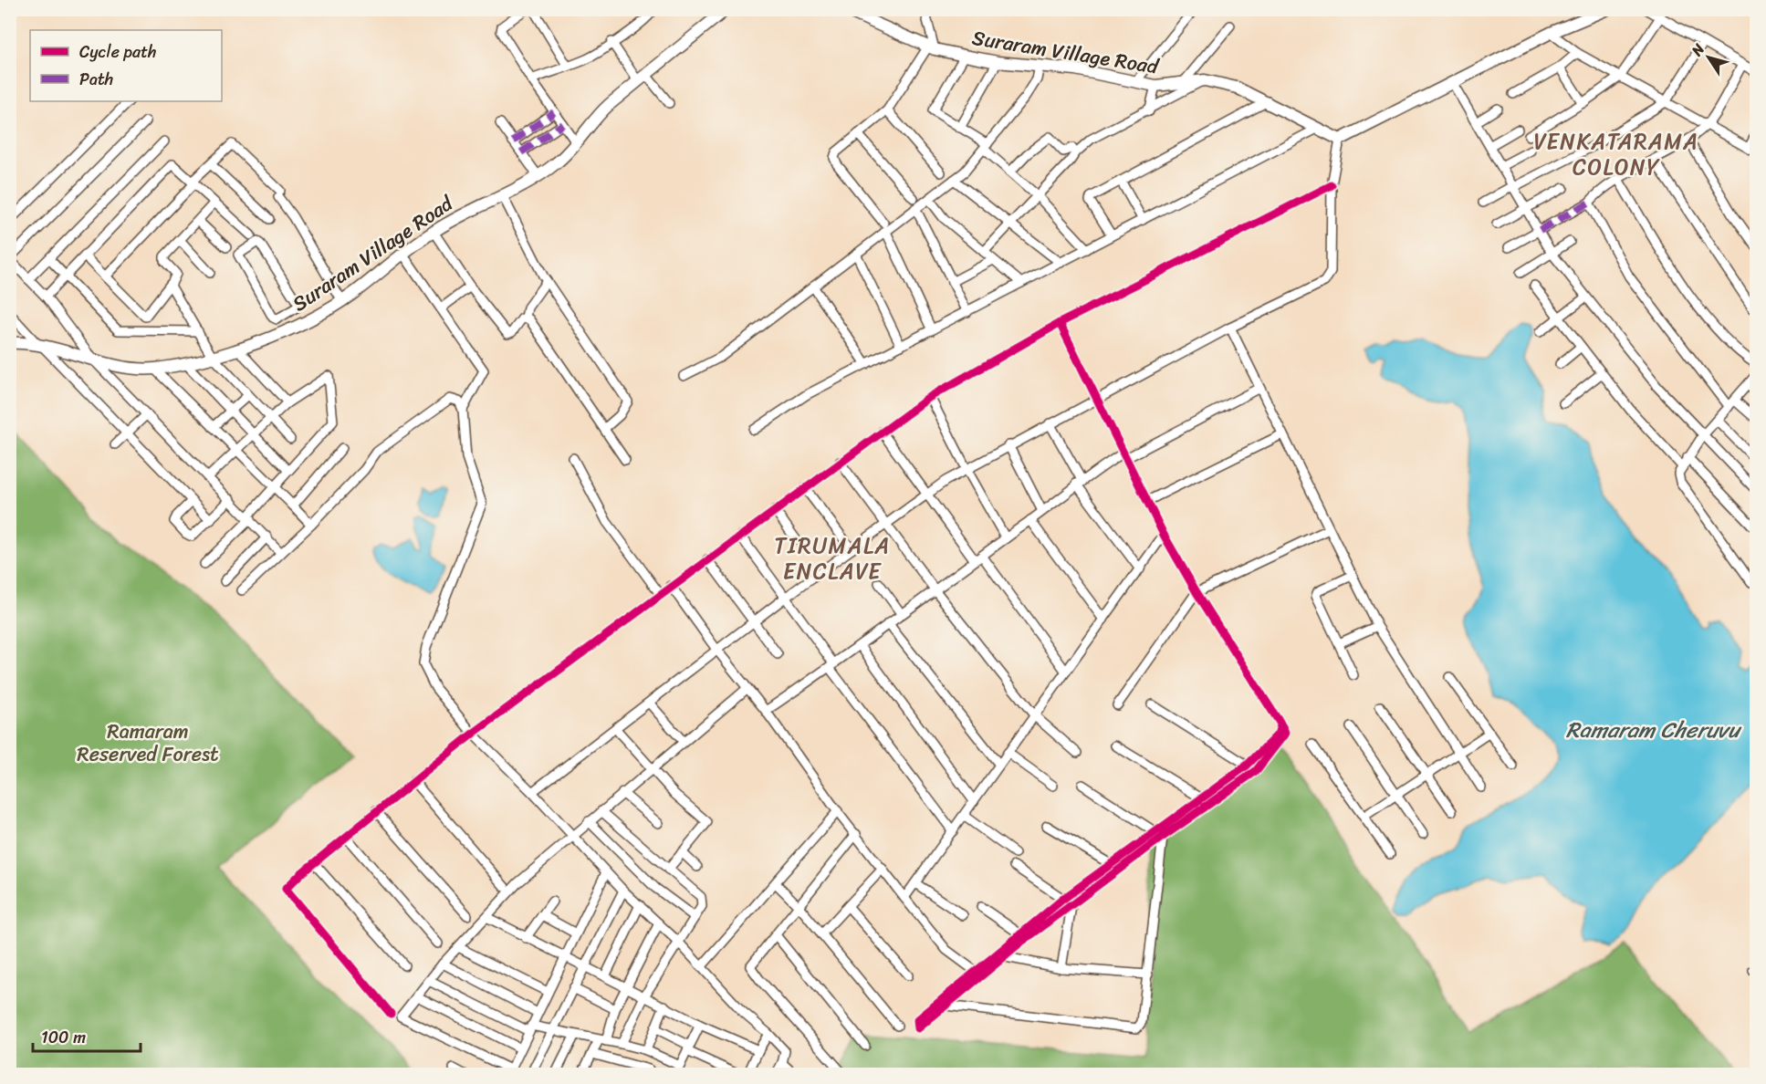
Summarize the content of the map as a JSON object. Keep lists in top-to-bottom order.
{
  "streets": {
    "main road": ["Suraram Village Road"]
  },
  "districts": ["VENKATARAMA COLONY", "TIRUMALA ENCLAVE"],
  "water": ["Ramaram Cheruvu"],
  "parks": ["Ramaram Reserved Forest"],
  "legend": ["Cycle path", "Path"],
  "scale_bar": "100 m",
  "north": "top left"
}
